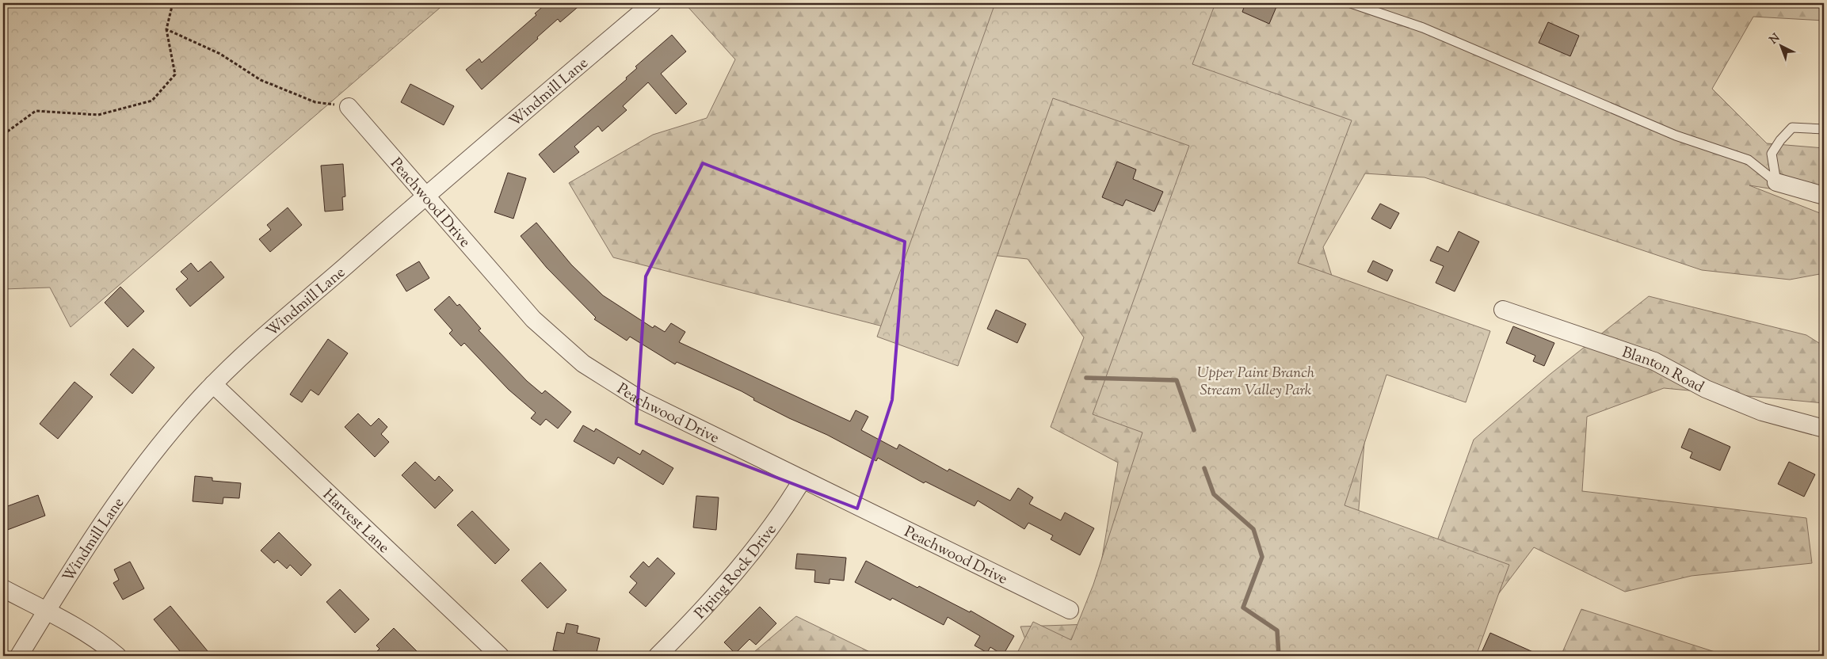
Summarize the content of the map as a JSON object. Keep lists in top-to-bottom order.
{
  "streets": {
    "street": [
      "Windmill Lane",
      "Peachwood Drive",
      "Blanton Road",
      "Harvest Lane",
      "Piping Rock Drive"
    ]
  },
  "crossings": [
    ["Windmill Lane", "Peachwood Drive"],
    ["Windmill Lane", "Harvest Lane"],
    ["Peachwood Drive", "Piping Rock Drive"]
  ],
  "parks": ["Upper Paint Branch Stream Valley Park"],
  "north": "top left"
}
